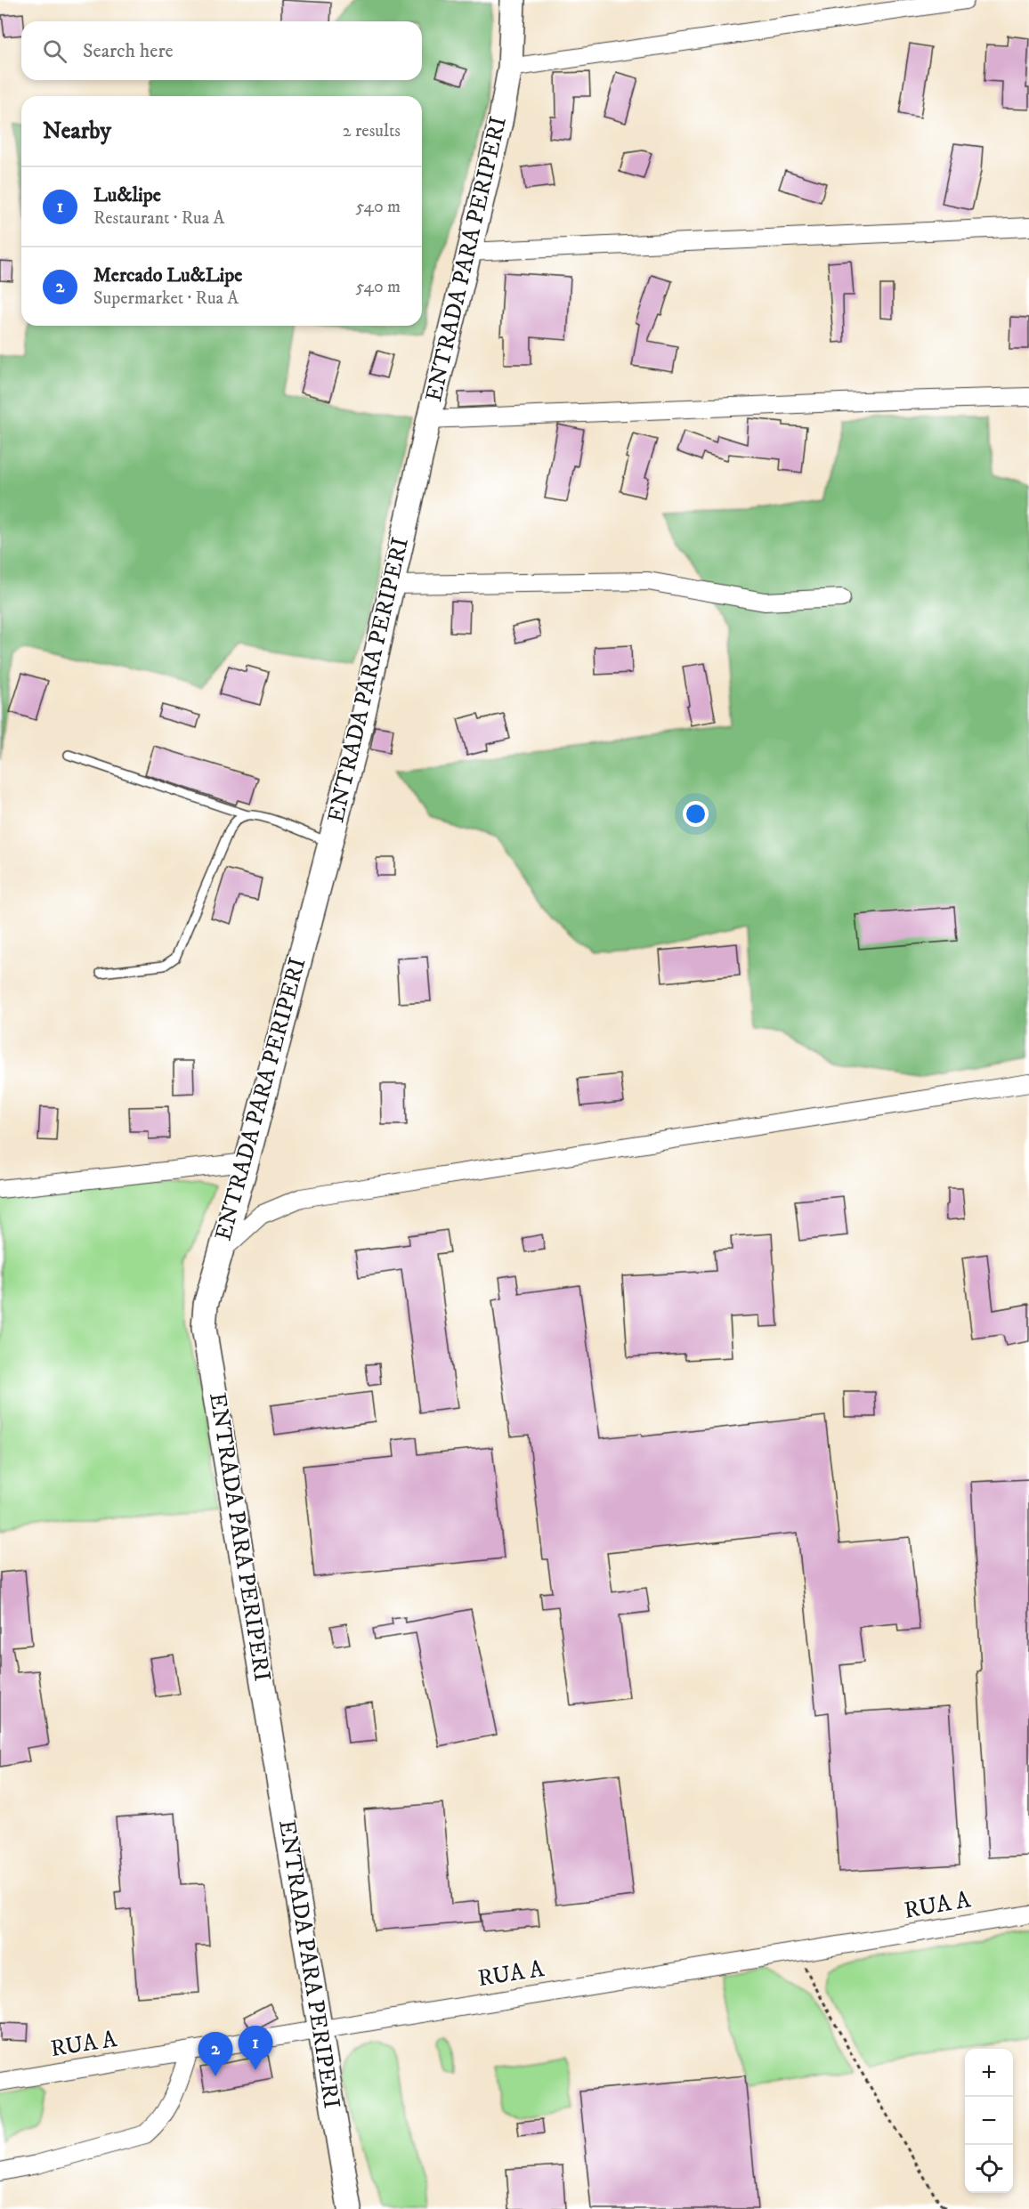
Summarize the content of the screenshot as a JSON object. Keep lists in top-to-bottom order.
{
  "streets": {
    "main road": ["ENTRADA PARA PERIPERI"],
    "street": ["RUA A"]
  },
  "crossings": [
    ["ENTRADA PARA PERIPERI", "RUA A"]
  ],
  "page": {
    "search": "Search here",
    "heading": ["Nearby", "2 results"],
    "list": [
      {
        "mark": "1",
        "name": "Lu&lipe",
        "note": "Restaurant · Rua A",
        "value": "540 m"
      },
      {
        "mark": "2",
        "name": "Mercado Lu&Lipe",
        "note": "Supermarket · Rua A",
        "value": "540 m"
      }
    ],
    "pins": ["1", "2"],
    "map_buttons": ["+", "−"]
  }
}
